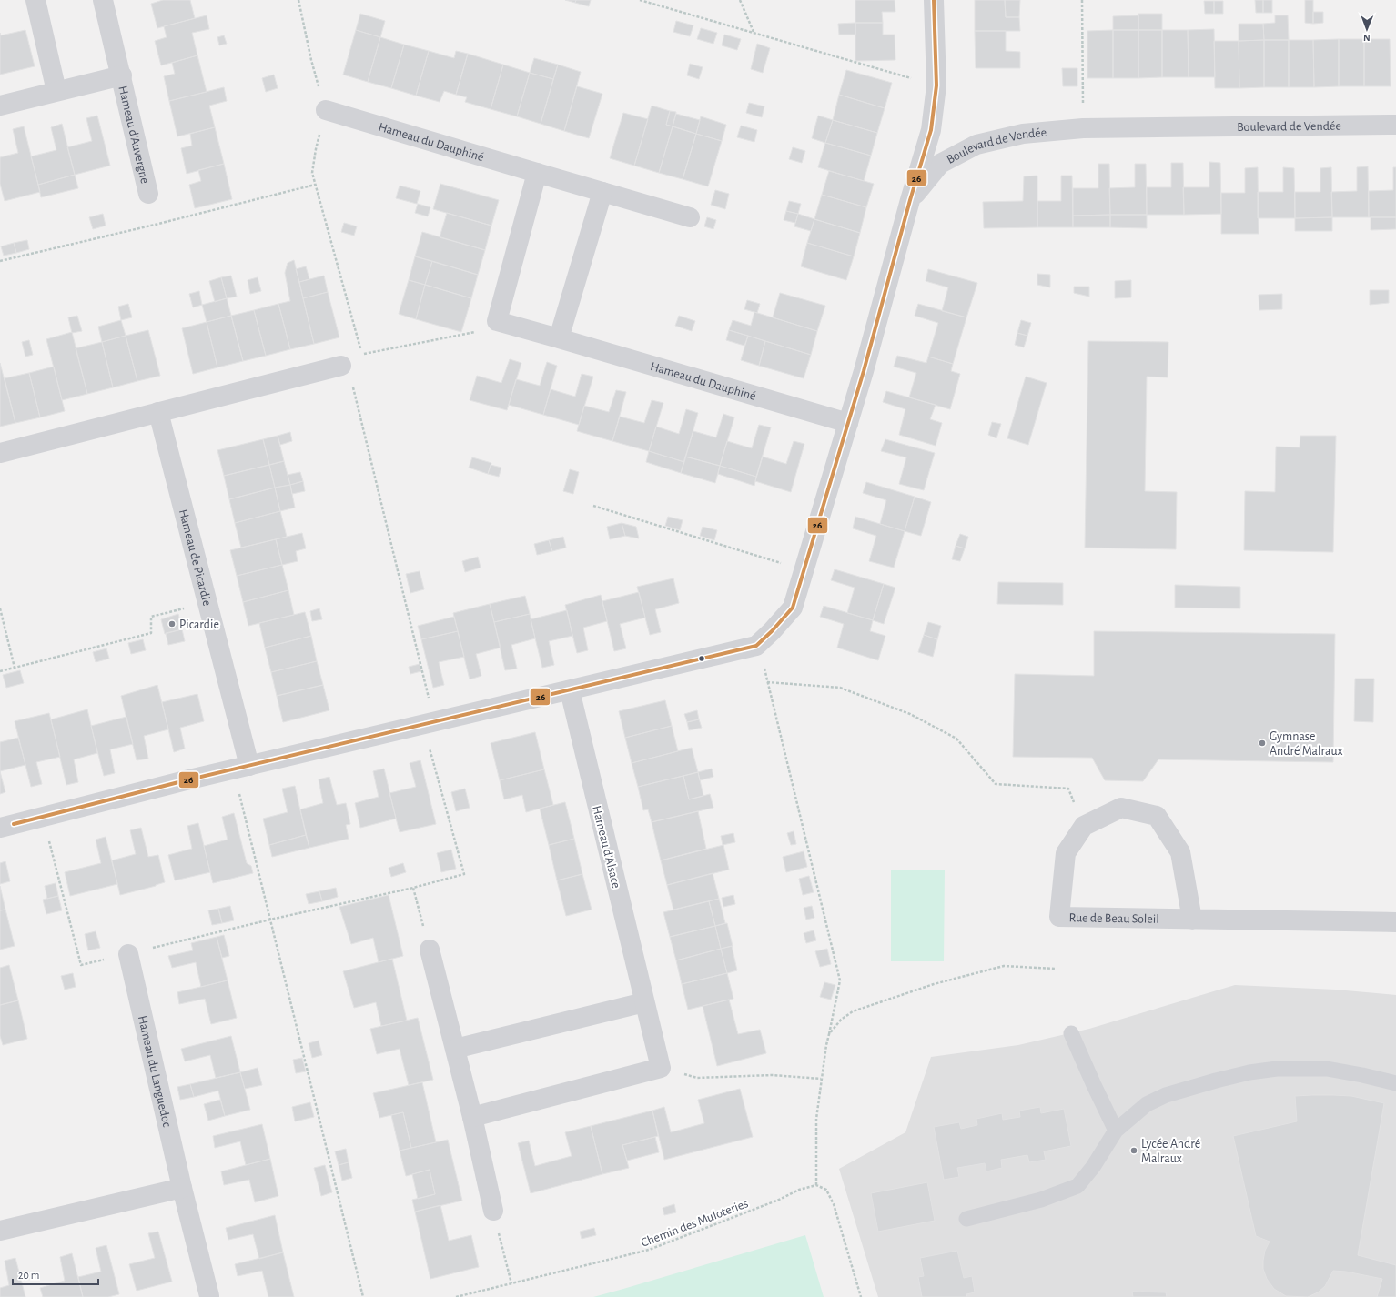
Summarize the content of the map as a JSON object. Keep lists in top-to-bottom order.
{
  "streets": {
    "street": [
      "Boulevard de Vendée",
      "Hameau d'Auvergne",
      "Hameau du Dauphiné",
      "Hameau de Picardie",
      "Hameau d'Alsace",
      "Rue de Beau Soleil",
      "Hameau du Languedoc"
    ],
    "path": ["Chemin des Muloteries"]
  },
  "crossings": [
    ["Boulevard de Vendée", "Hameau du Dauphiné"],
    ["Boulevard de Vendée", "Hameau de Picardie"],
    ["Boulevard de Vendée", "Hameau d'Alsace"]
  ],
  "places": ["Picardie", "Gymnase André Malraux", "Lycée André Malraux"],
  "lines": ["transit line 26"],
  "scale_bar": "20 m",
  "north": "bottom"
}
